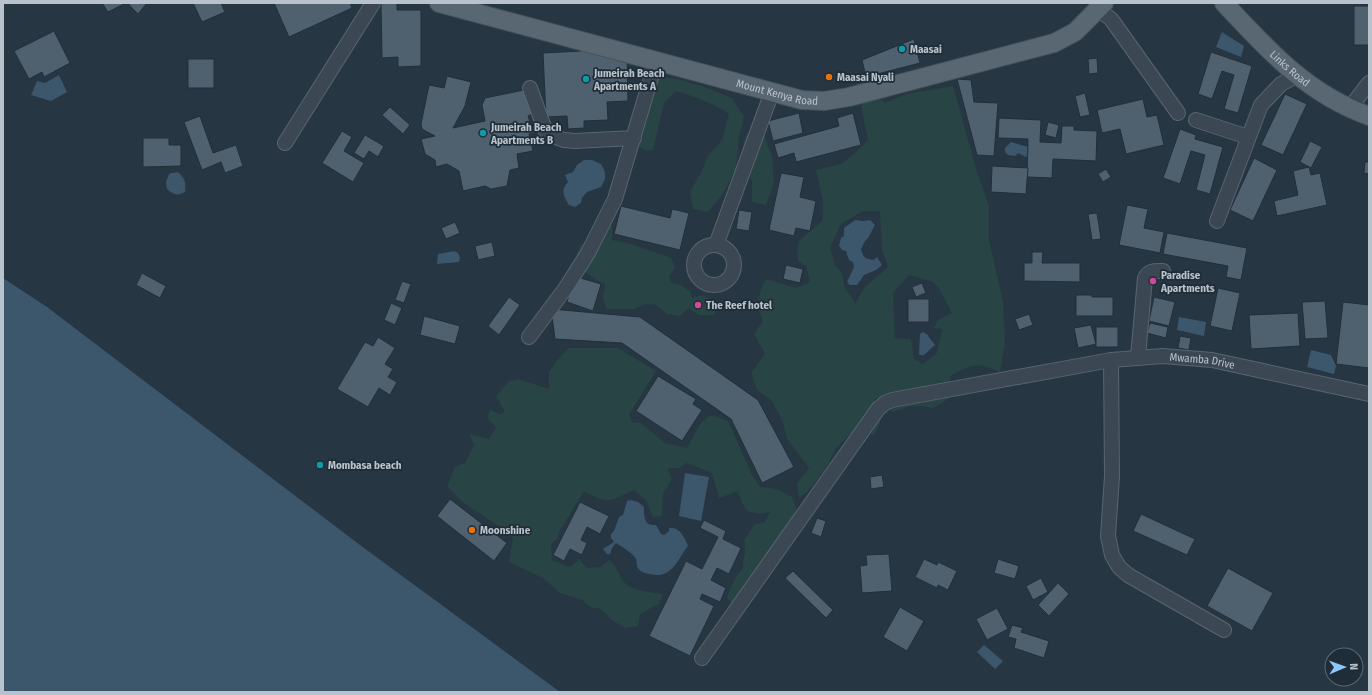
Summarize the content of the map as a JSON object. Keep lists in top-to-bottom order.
{
  "streets": {
    "main road": ["Links Road", "Mount Kenya Road"],
    "street": ["Mwamba Drive"]
  },
  "places": [
    "Maasai",
    "Maasai Nyali",
    "Jumeirah Beach Apartments A",
    "Jumeirah Beach Apartments B",
    "Paradise Apartments",
    "The Reef hotel",
    "Mombasa beach",
    "Moonshine"
  ],
  "north": "right"
}
